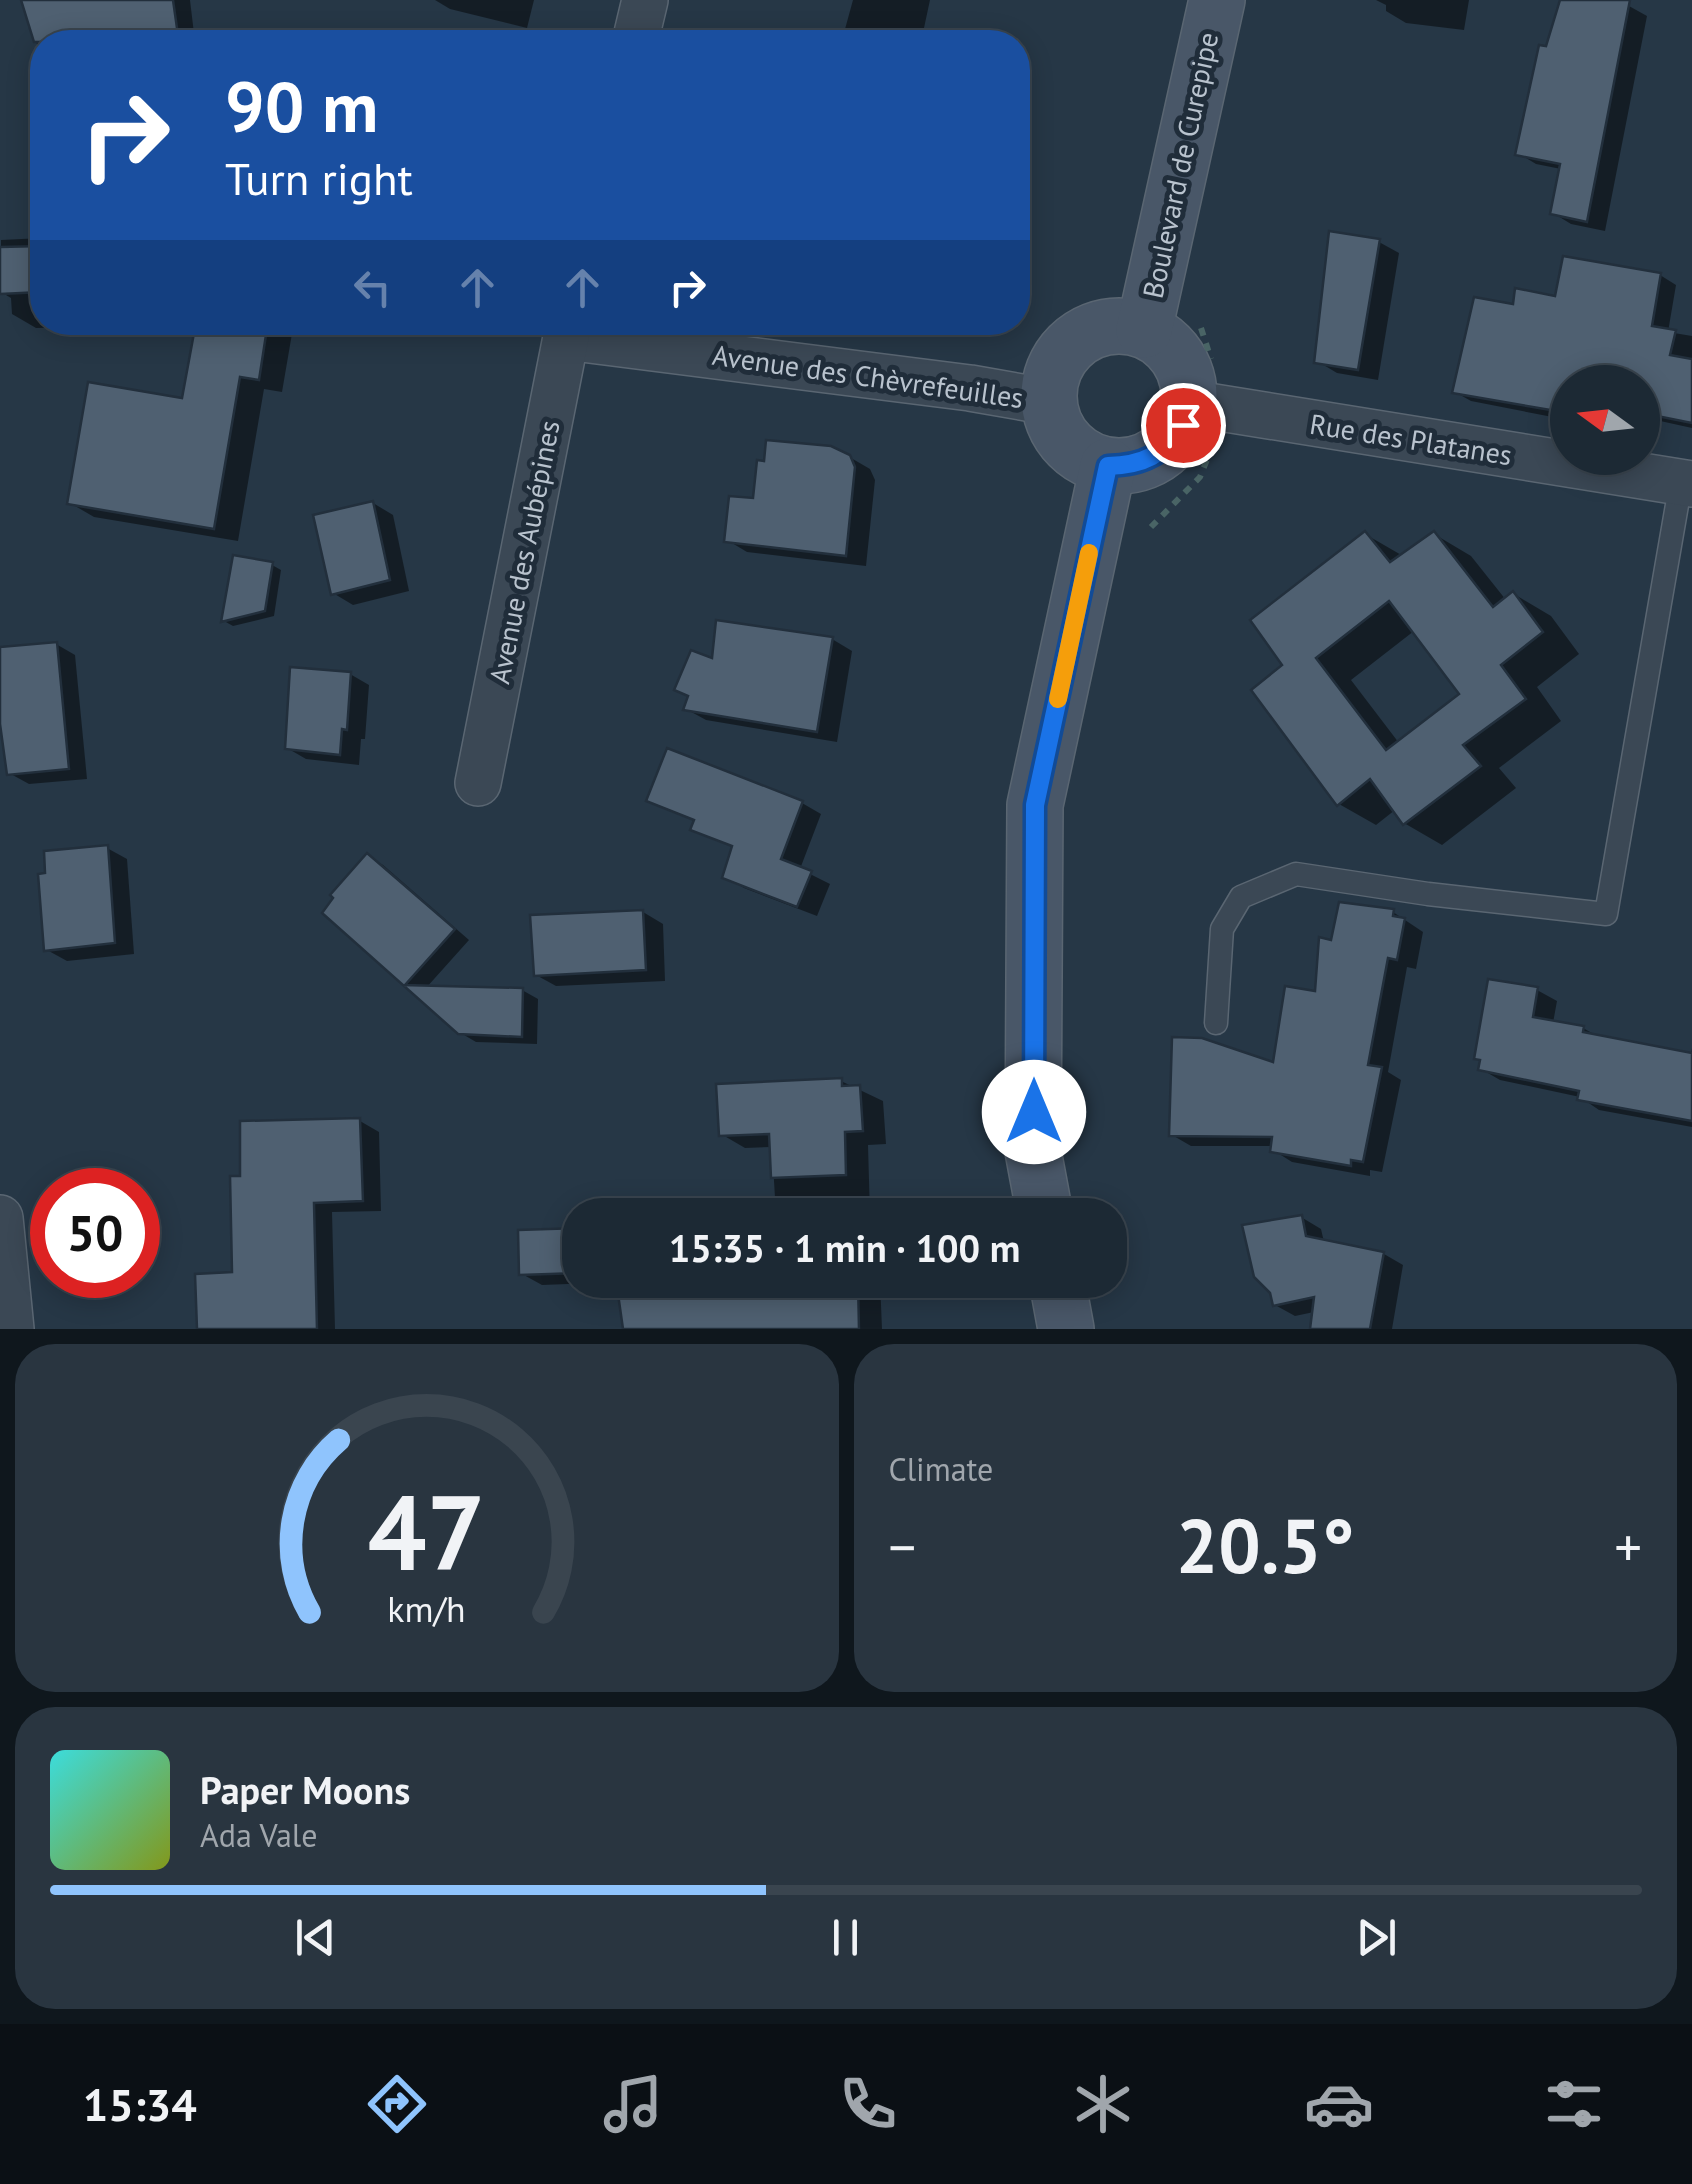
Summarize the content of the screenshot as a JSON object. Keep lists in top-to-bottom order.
{
  "streets": {
    "main road": ["Boulevard de Curepipe"],
    "street": ["Avenue des Chèvrefeuilles", "Rue des Platanes", "Avenue des Aubépines"]
  },
  "crossings": [
    ["Boulevard de Curepipe", "Avenue des Chèvrefeuilles"],
    ["Boulevard de Curepipe", "Rue des Platanes"],
    ["Avenue des Chèvrefeuilles", "Rue des Platanes"]
  ],
  "north": "left",
  "page": {
    "turn": ["90 m", "Turn right"],
    "limit": "50",
    "trip": "15:35 · 1 min · 100 m",
    "tile": "Climate",
    "heat": ["−", "20.5°", "+"],
    "song": ["Paper Moons", "Ada Vale"],
    "tabs": "15:34",
    "gauge": ["47", "km/h"]
  }
}
